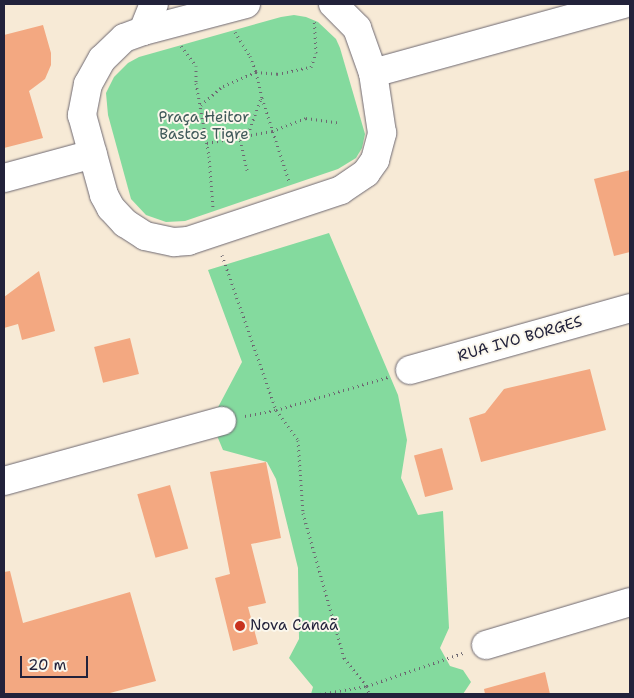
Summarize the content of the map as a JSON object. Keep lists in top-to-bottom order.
{
  "streets": {
    "street": ["RUA IVO BORGES"]
  },
  "parks": ["Praça Heitor Bastos Tigre"],
  "places": ["Nova Canaã"],
  "scale_bar": "20 m"
}
